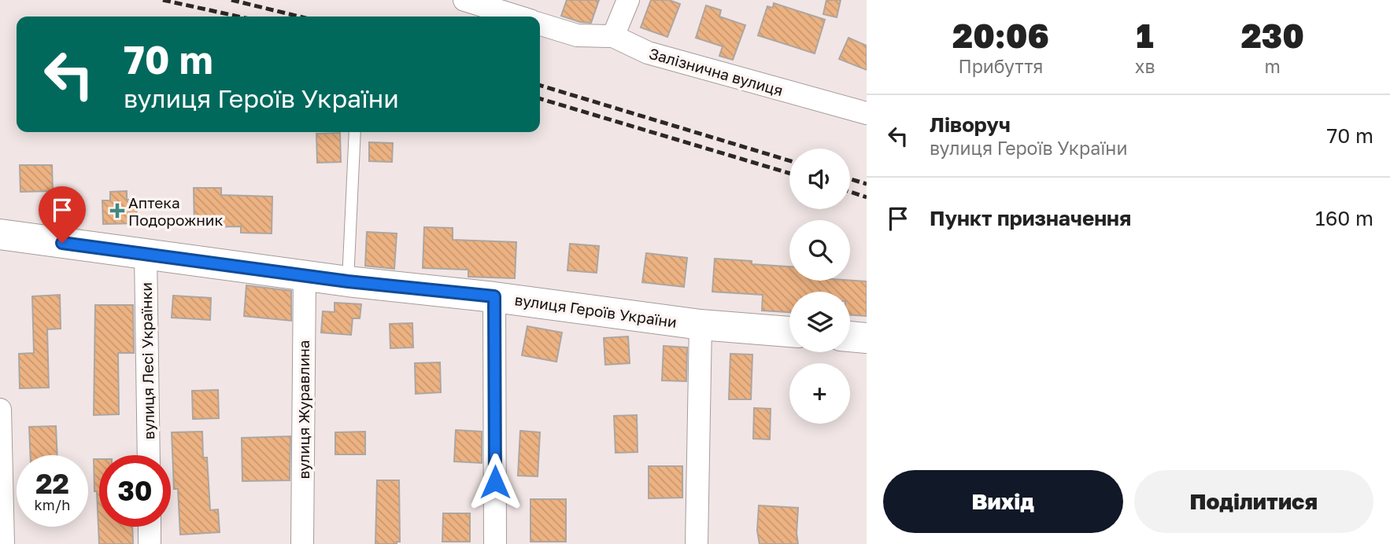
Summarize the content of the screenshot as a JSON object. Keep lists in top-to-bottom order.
{
  "streets": {
    "street": [
      "Залізнична вулиця",
      "вулиця Героїв України",
      "вулиця Лесі Українки",
      "вулиця Журавлина"
    ]
  },
  "crossings": [
    ["вулиця Героїв України", "вулиця Лесі Українки"],
    ["вулиця Героїв України", "вулиця Журавлина"]
  ],
  "places": {
    "health": ["Аптека Подорожник"]
  },
  "page": {
    "eta": [
      "20:06",
      "Прибуття",
      "1",
      "хв",
      "230",
      "m"
    ],
    "turn": ["70 m", "вулиця Героїв України"],
    "list": [
      {
        "name": "Ліворуч",
        "note": "вулиця Героїв України",
        "value": "70 m"
      },
      {
        "name": "Пункт призначення",
        "value": "160 m"
      }
    ],
    "map_buttons": "+",
    "speed": "22 km/h",
    "limit": "30",
    "buttons": ["Вихід", "Поділитися"]
  }
}
